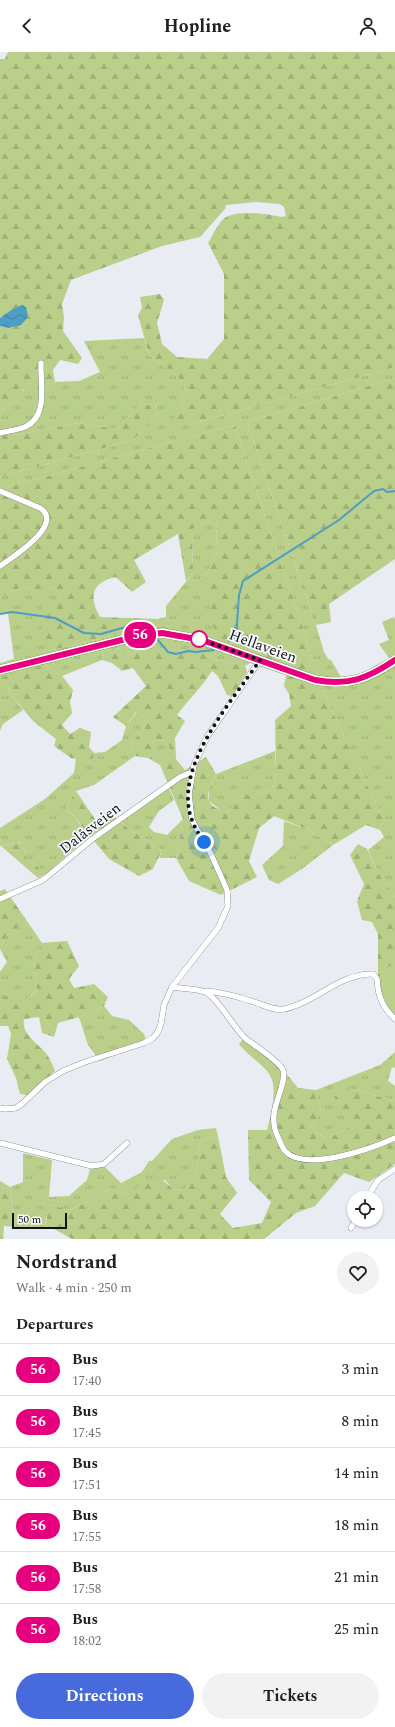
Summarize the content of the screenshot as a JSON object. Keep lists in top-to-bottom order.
{
  "streets": {
    "main road": ["Hellaveien"],
    "street": ["Dalåsveien"]
  },
  "lines": ["bus line 56"],
  "scale_bar": "50 m",
  "page": {
    "header": "Hopline",
    "on_map": "56",
    "scale": "50 m",
    "heading": [
      ["Nordstrand", "Walk · 4 min · 250 m"],
      "Departures"
    ],
    "list": [
      {
        "mark": "56",
        "name": "Bus",
        "note": "17:40",
        "value": "3 min"
      },
      {
        "mark": "56",
        "name": "Bus",
        "note": "17:45",
        "value": "8 min"
      },
      {
        "mark": "56",
        "name": "Bus",
        "note": "17:51",
        "value": "14 min"
      },
      {
        "mark": "56",
        "name": "Bus",
        "note": "17:55",
        "value": "18 min"
      },
      {
        "mark": "56",
        "name": "Bus",
        "note": "17:58",
        "value": "21 min"
      },
      {
        "mark": "56",
        "name": "Bus",
        "note": "18:02",
        "value": "25 min"
      }
    ],
    "buttons": ["Directions", "Tickets"]
  }
}
